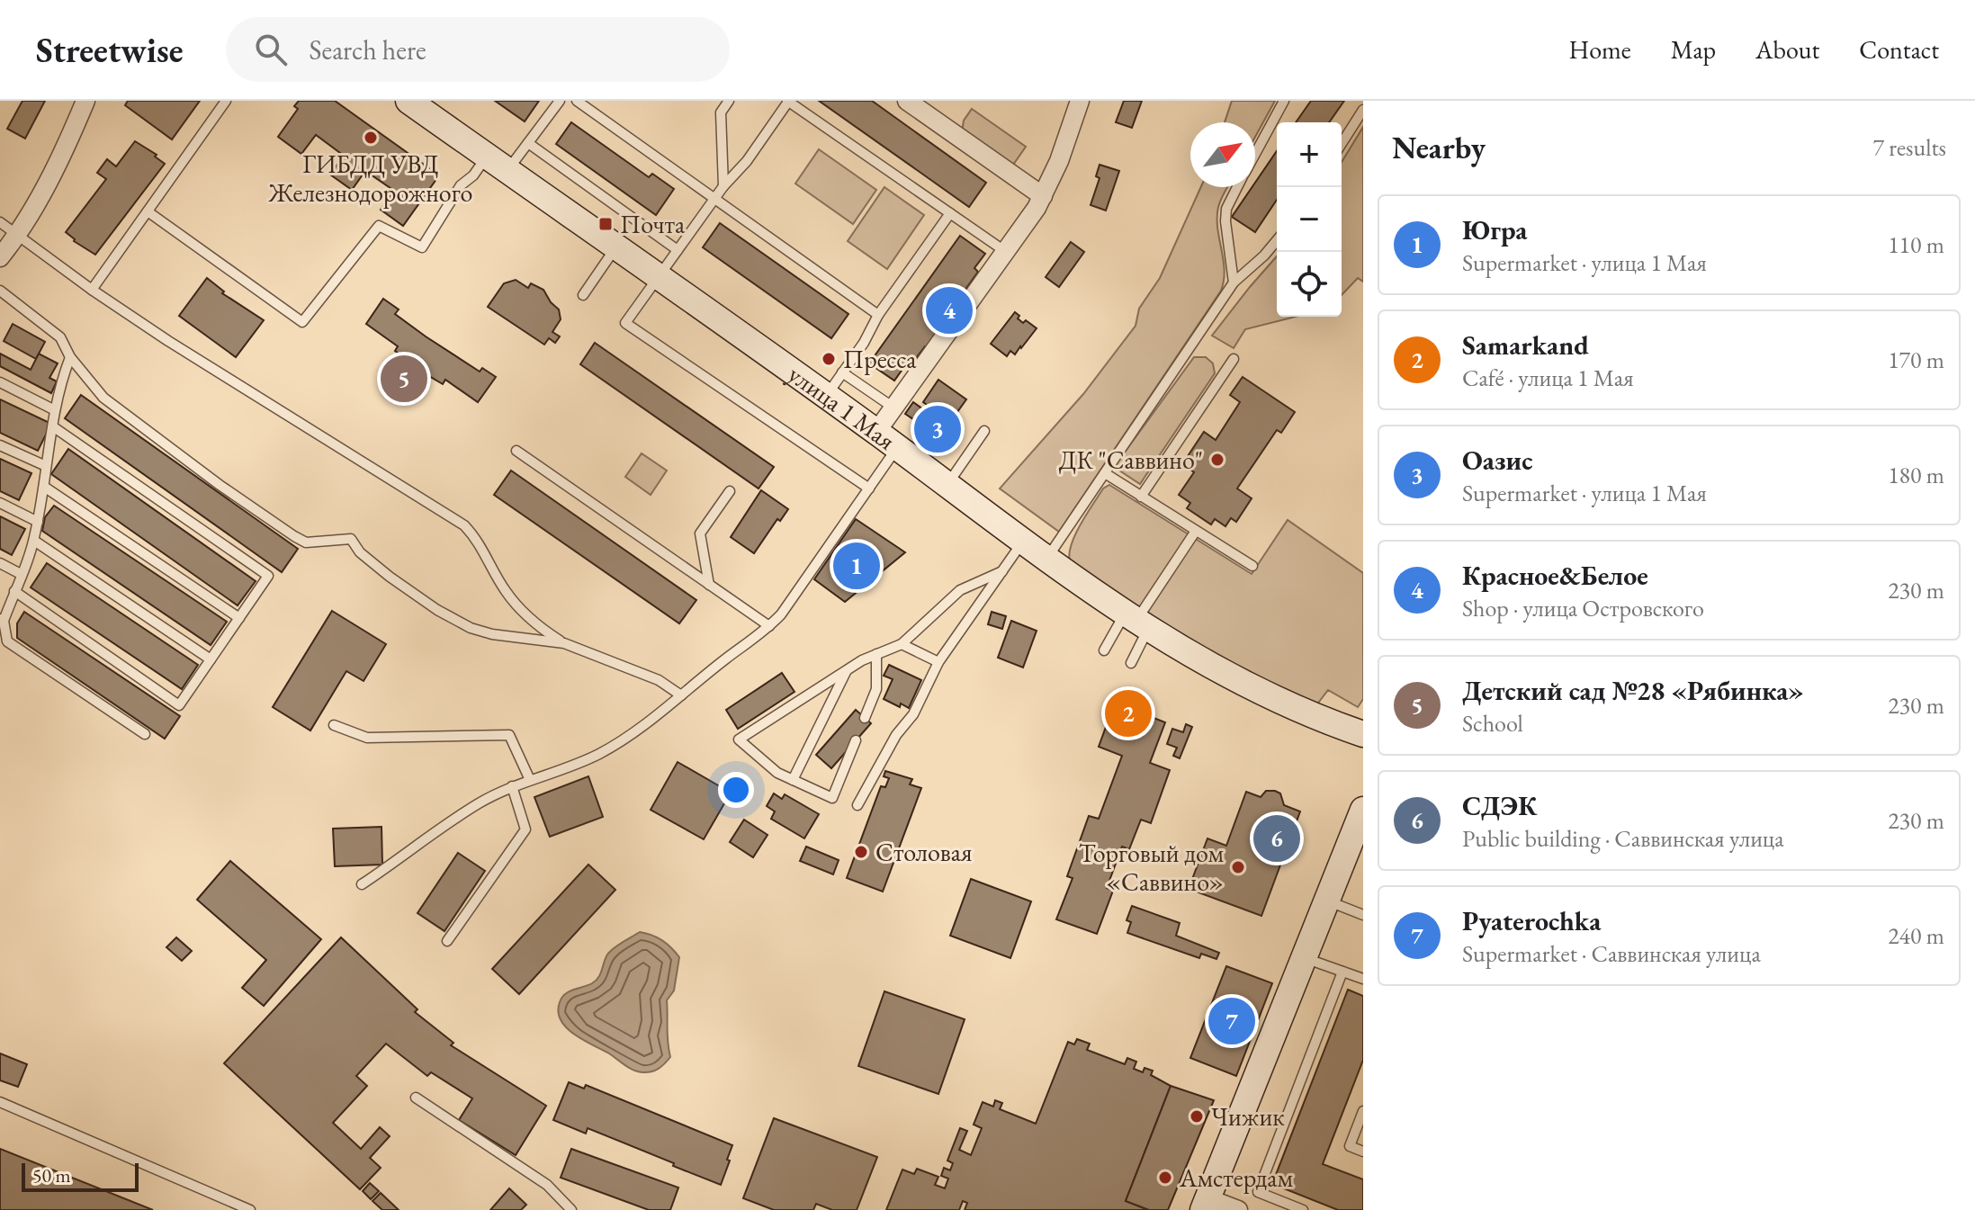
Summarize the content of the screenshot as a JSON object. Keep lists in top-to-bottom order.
{
  "streets": {
    "street": ["улица 1 Мая"]
  },
  "places": {
    "other": [
      "ГИБДД УВД Железнодорожного",
      "Пресса",
      "ДК \"Саввино\"",
      "Столовая",
      "Торговый дом «Саввино»",
      "Чижик",
      "Амстердам"
    ],
    "transit": ["Почта"]
  },
  "scale_bar": "50 m",
  "north": "top right",
  "page": {
    "header": "Streetwise",
    "search": "Search here",
    "nav": [
      "Home",
      "Map",
      "About",
      "Contact"
    ],
    "heading": ["Nearby", "7 results"],
    "map_buttons": ["+", "−"],
    "list": [
      {
        "mark": "1",
        "name": "Югра",
        "note": "Supermarket · улица 1 Мая",
        "value": "110 m"
      },
      {
        "mark": "2",
        "name": "Samarkand",
        "note": "Café · улица 1 Мая",
        "value": "170 m"
      },
      {
        "mark": "3",
        "name": "Оазис",
        "note": "Supermarket · улица 1 Мая",
        "value": "180 m"
      },
      {
        "mark": "4",
        "name": "Красное&Белое",
        "note": "Shop · улица Островского",
        "value": "230 m"
      },
      {
        "mark": "5",
        "name": "Детский сад №28 «Рябинка»",
        "note": "School",
        "value": "230 m"
      },
      {
        "mark": "6",
        "name": "СДЭК",
        "note": "Public building · Саввинская улица",
        "value": "230 m"
      },
      {
        "mark": "7",
        "name": "Pyaterochka",
        "note": "Supermarket · Саввинская улица",
        "value": "240 m"
      }
    ],
    "pins": [
      "4",
      "5",
      "3",
      "1",
      "2",
      "6",
      "7"
    ],
    "scale": "50 m"
  }
}
